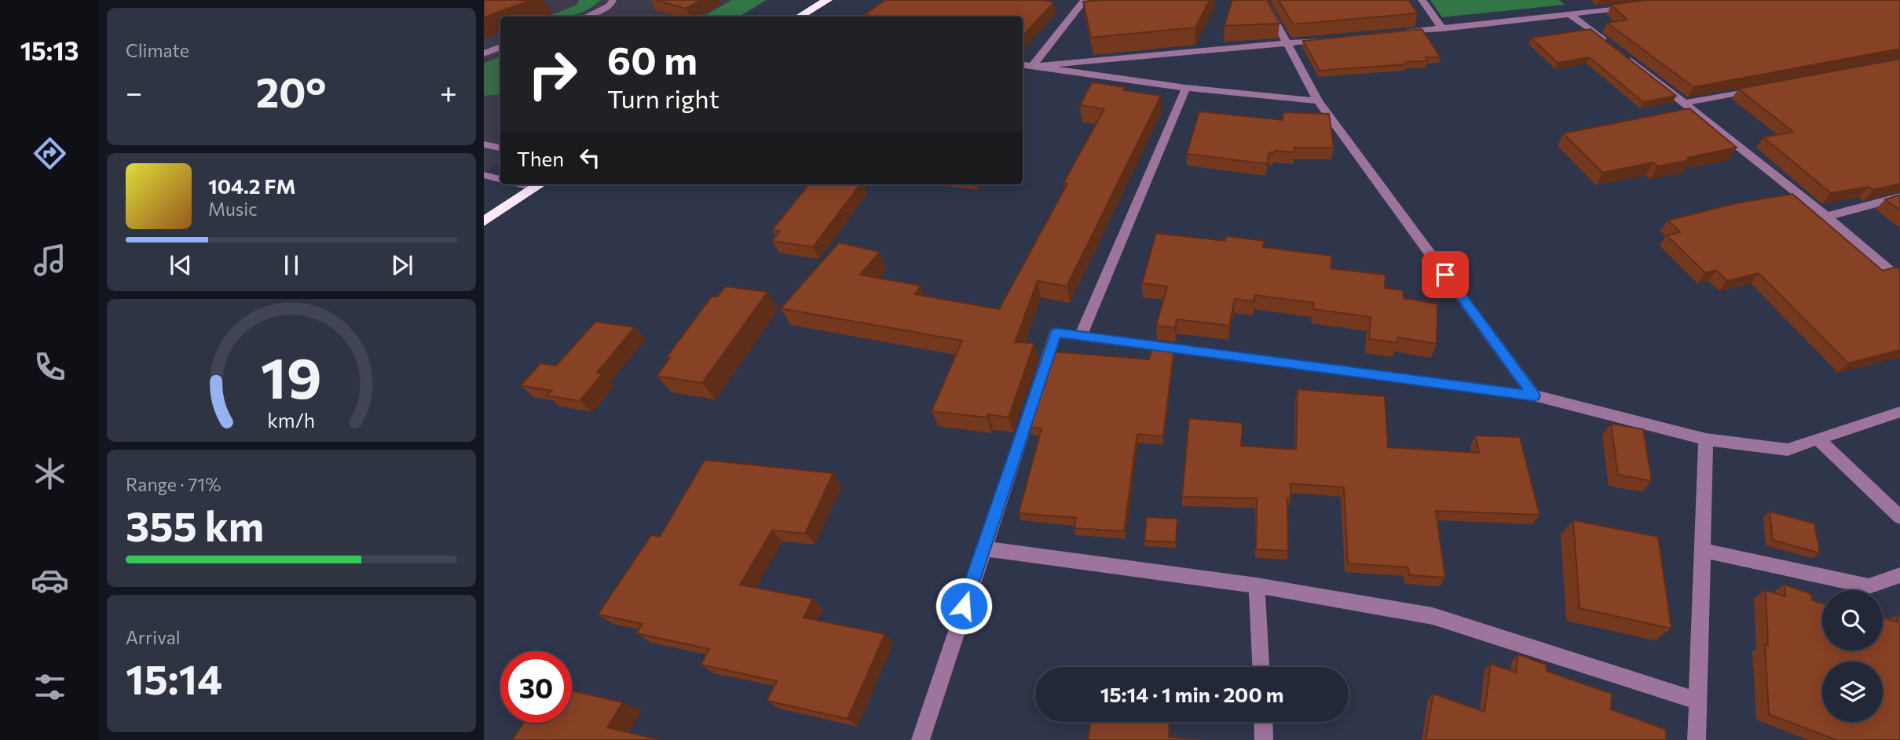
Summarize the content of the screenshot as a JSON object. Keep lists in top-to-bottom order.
{
  "page": {
    "tabs": "15:13",
    "tile": [
      "Climate",
      ["Range · 71%", "355 km"],
      ["Arrival", "15:14"]
    ],
    "turn": ["60 m", "Turn right"],
    "heat": ["−", "20°", "+"],
    "then": "Then",
    "song": ["104.2 FM", "Music"],
    "limit": "30",
    "trip": "15:14 · 1 min · 200 m",
    "gauge": ["19", "km/h"]
  }
}
